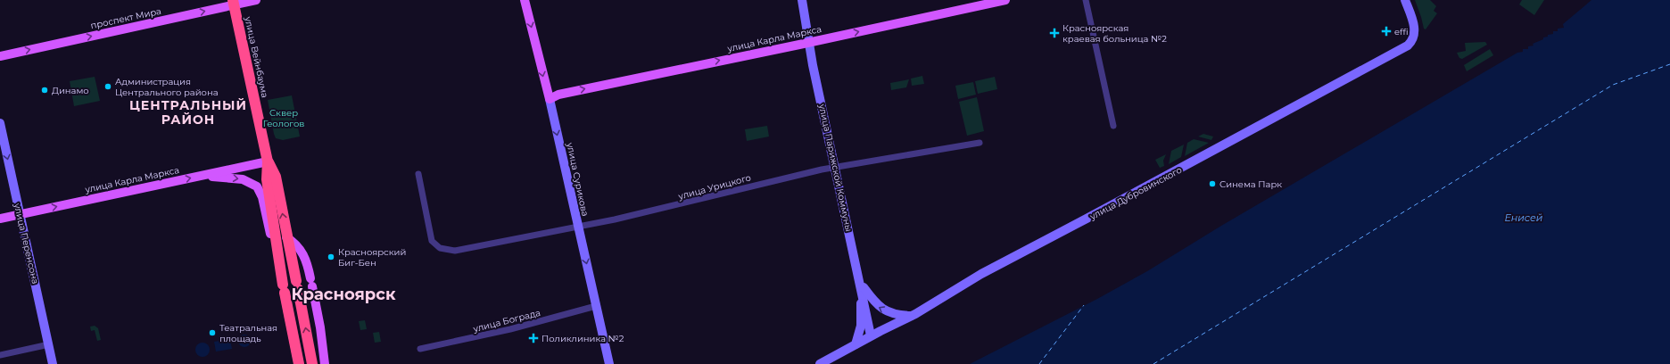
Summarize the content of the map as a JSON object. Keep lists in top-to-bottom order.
{
  "streets": {
    "highway": ["улица Вейнбаума"],
    "main road": [
      "проспект Мира",
      "улица Карла Маркса",
      "улица Парижской Коммуны",
      "улица Сурикова",
      "улица Дубровинского",
      "улица Перенсона"
    ],
    "street": ["улица Урицкого", "улица Бограда"]
  },
  "crossings": [
    ["проспект Мира", "улица Вейнбаума"],
    ["улица Карла Маркса", "улица Вейнбаума"],
    ["улица Карла Маркса", "улица Парижской Коммуны"],
    ["улица Карла Маркса", "улица Сурикова"],
    ["улица Карла Маркса", "улица Перенсона"],
    ["улица Парижской Коммуны", "улица Урицкого"],
    ["улица Парижской Коммуны", "улица Дубровинского"],
    ["улица Сурикова", "улица Урицкого"],
    ["улица Сурикова", "улица Бограда"]
  ],
  "one_way": [
    "проспект Мира",
    "улица Карла Маркса",
    "улица Сурикова",
    "улица Перенсона"
  ],
  "districts": ["ЦЕНТРАЛЬНЫЙ РАЙОН", "Красноярск"],
  "water": ["Енисей"],
  "parks": ["Сквер Геологов"],
  "places": {
    "health": ["effi", "Красноярская краевая больница №2", "Поликлиника №2"],
    "other": [
      "Администрация Центрального района",
      "Динамо",
      "Синема Парк",
      "Красноярский Биг-Бен",
      "Театральная площадь"
    ]
  }
}
